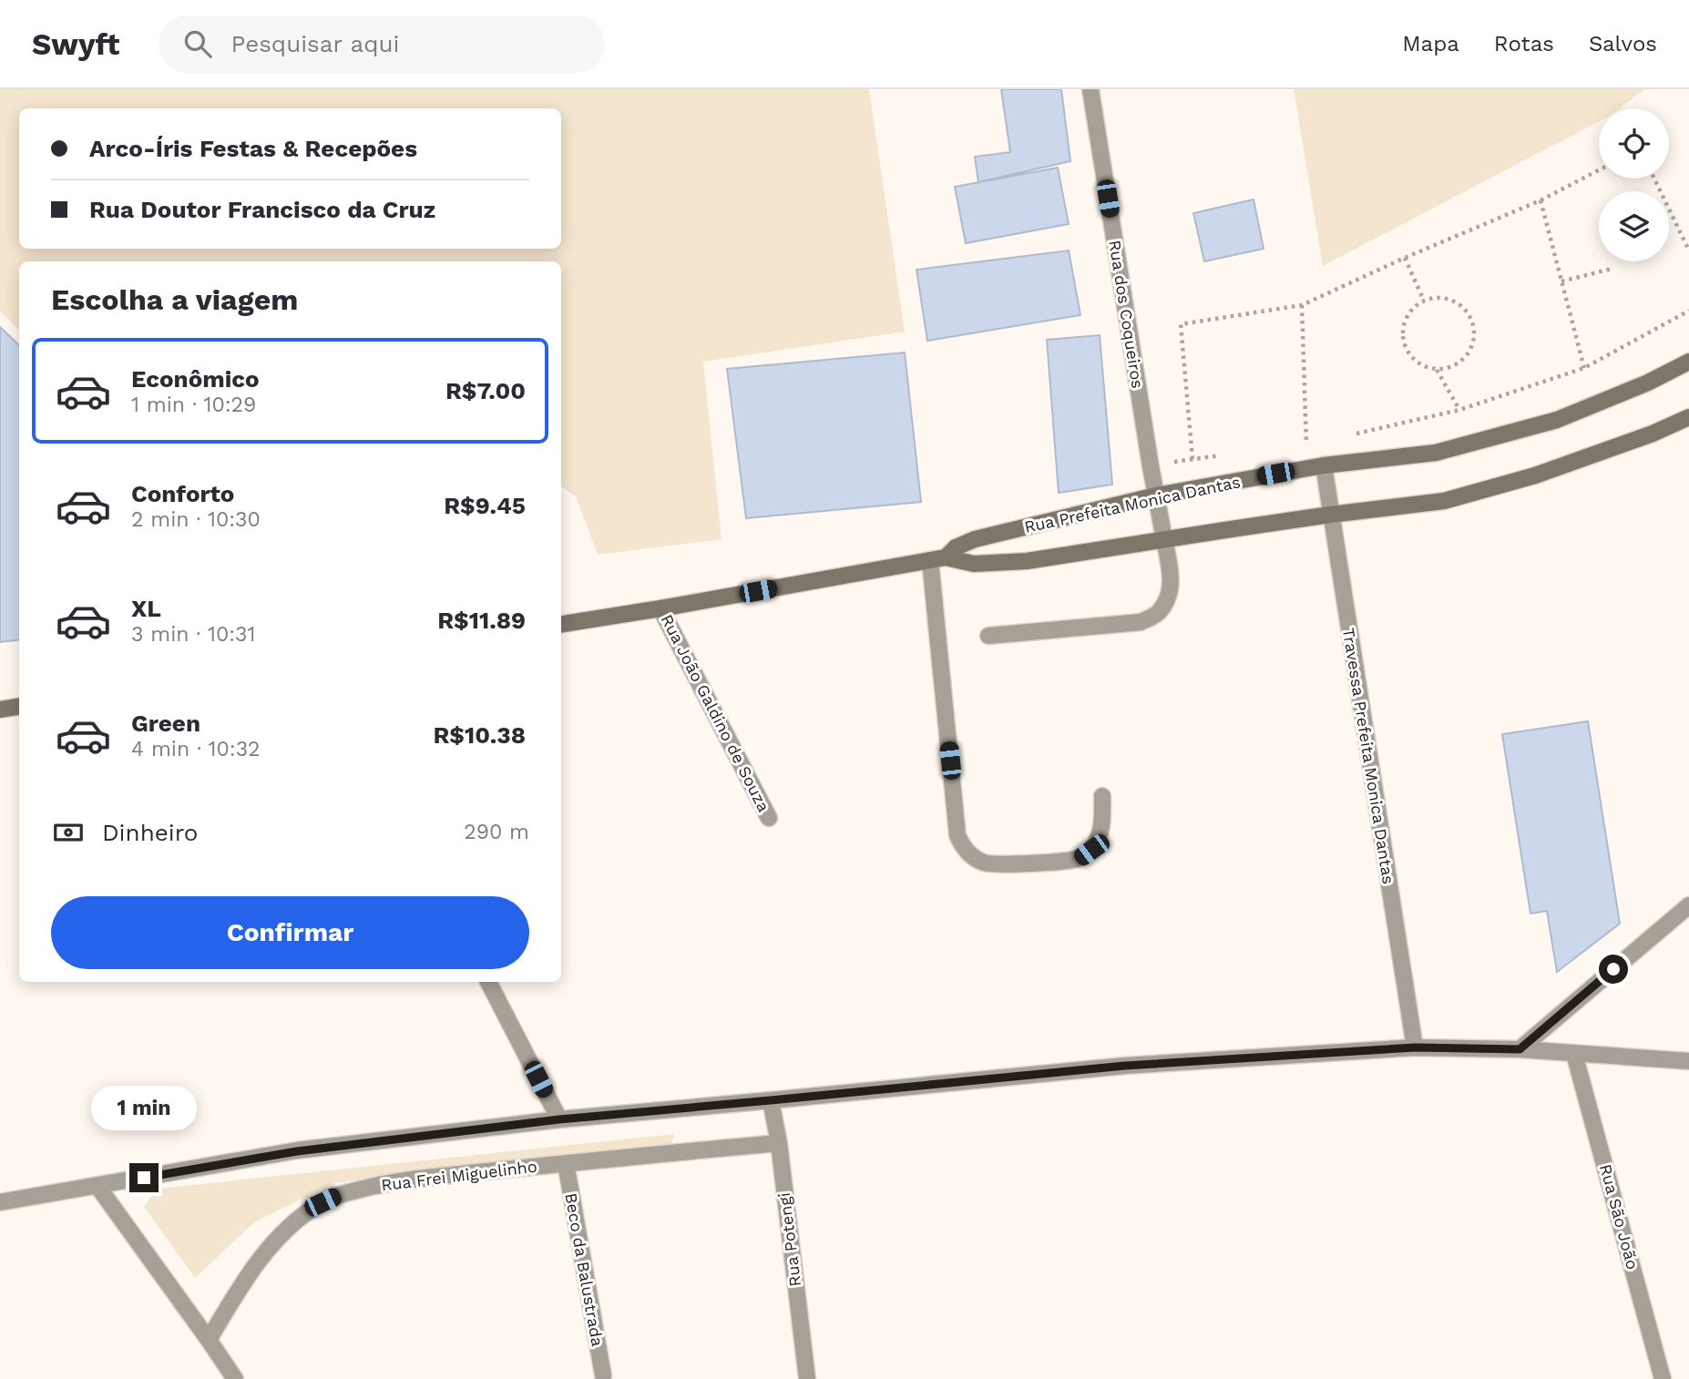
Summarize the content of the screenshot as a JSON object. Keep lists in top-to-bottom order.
{
  "streets": {
    "main road": ["Rua Prefeita Monica Dantas"],
    "street": [
      "Rua dos Coqueiros",
      "Rua João Galdino de Souza",
      "Travessa Prefeita Monica Dantas",
      "Rua Frei Miguelinho",
      "Rua São João",
      "Rua Potengi",
      "Beco da Balustrada"
    ]
  },
  "crossings": [
    ["Rua dos Coqueiros", "Rua Prefeita Monica Dantas"],
    ["Rua Prefeita Monica Dantas", "Rua João Galdino de Souza"],
    ["Rua Prefeita Monica Dantas", "Travessa Prefeita Monica Dantas"],
    ["Rua Frei Miguelinho", "Rua Potengi"],
    ["Rua Frei Miguelinho", "Beco da Balustrada"]
  ],
  "page": {
    "header": "Swyft",
    "search": "Pesquisar aqui",
    "nav": ["Mapa", "Rotas", "Salvos"],
    "banner": ["Arco-Íris Festas & Recepões", "Rua Doutor Francisco da Cruz"],
    "heading": "Escolha a viagem",
    "list": [
      {
        "name": "Econômico",
        "note": "1 min · 10:29",
        "value": "R$7.00"
      },
      {
        "name": "Conforto",
        "note": "2 min · 10:30",
        "value": "R$9.45"
      },
      {
        "name": "XL",
        "note": "3 min · 10:31",
        "value": "R$11.89"
      },
      {
        "name": "Green",
        "note": "4 min · 10:32",
        "value": "R$10.38"
      }
    ],
    "pay": ["Dinheiro", "290 m"],
    "buttons": "Confirmar",
    "bubble": "1 min"
  }
}
